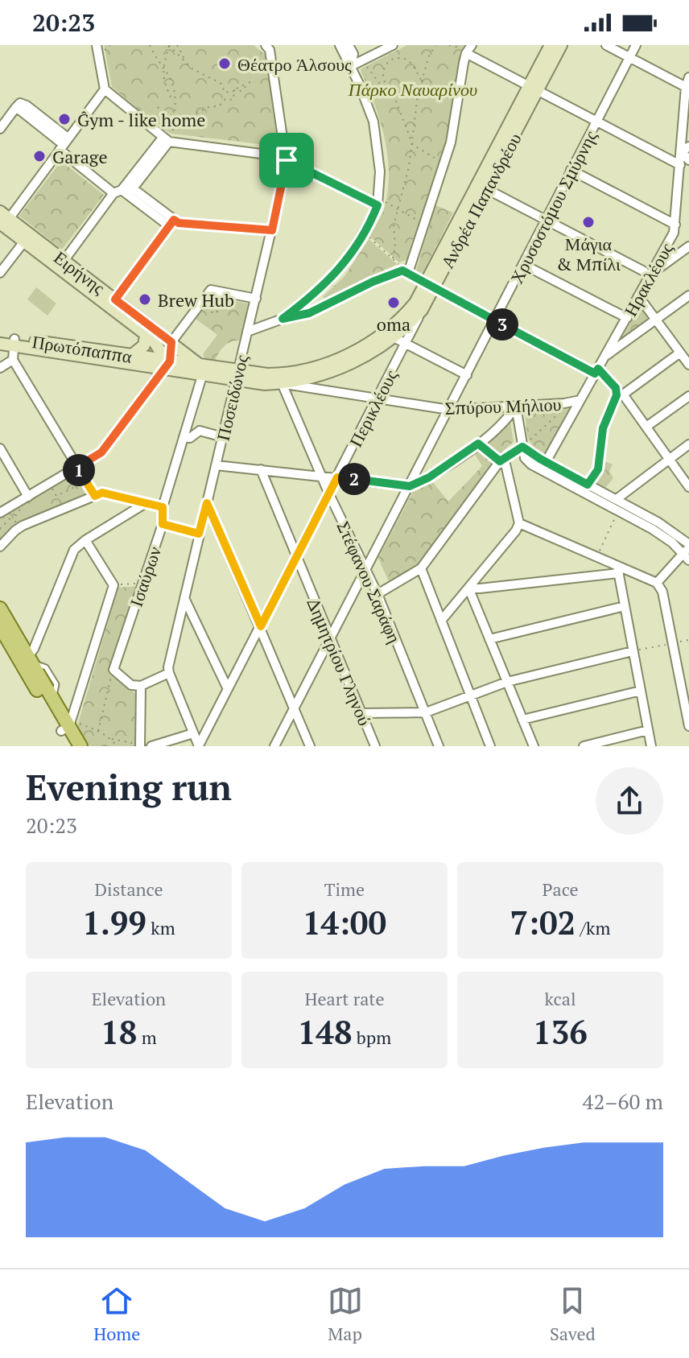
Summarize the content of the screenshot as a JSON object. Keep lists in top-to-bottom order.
{
  "streets": {
    "street": [
      "Ανδρέα Παπανδρέου",
      "Χρυσοστόμου Σμύρνης",
      "Ειρήνης",
      "Ηρακλέους",
      "Πρωτόπαππα",
      "Ποσειδώνος",
      "Σπύρου Μήλιου",
      "Περικλέους",
      "Ισαύρων",
      "Στέφανου Σαράφη",
      "Δημητρίου Γληνού"
    ]
  },
  "crossings": [
    ["Ανδρέα Παπανδρέου", "Ειρήνης"],
    ["Ανδρέα Παπανδρέου", "Πρωτόπαππα"],
    ["Ανδρέα Παπανδρέου", "Ποσειδώνος"],
    ["Ανδρέα Παπανδρέου", "Σπύρου Μήλιου"],
    ["Ανδρέα Παπανδρέου", "Περικλέους"],
    ["Ανδρέα Παπανδρέου", "Ισαύρων"],
    ["Ανδρέα Παπανδρέου", "Στέφανου Σαράφη"],
    ["Χρυσοστόμου Σμύρνης", "Σπύρου Μήλιου"],
    ["Χρυσοστόμου Σμύρνης", "Στέφανου Σαράφη"],
    ["Χρυσοστόμου Σμύρνης", "Δημητρίου Γληνού"],
    ["Ειρήνης", "Πρωτόπαππα"],
    ["Ειρήνης", "Ισαύρων"],
    ["Ηρακλέους", "Σπύρου Μήλιου"],
    ["Ποσειδώνος", "Περικλέους"],
    ["Σπύρου Μήλιου", "Περικλέους"],
    ["Σπύρου Μήλιου", "Στέφανου Σαράφη"],
    ["Περικλέους", "Στέφανου Σαράφη"],
    ["Περικλέους", "Δημητρίου Γληνού"]
  ],
  "parks": ["Πάρκο Ναυαρίνου"],
  "places": [
    "Θέατρο Άλσους",
    "Ĝym - like home",
    "Garage",
    "Μάγια & Μπίλι",
    "Brew Hub",
    "oma"
  ],
  "page": {
    "status": "20:23",
    "pins": ["3", "1", "2"],
    "heading": ["Evening run", "20:23"],
    "stats": [
      ["Distance", "1.99 km"],
      ["Time", "14:00"],
      ["Pace", "7:02 /km"],
      ["Elevation", "18 m"],
      ["Heart rate", "148 bpm"],
      ["kcal", "136"]
    ],
    "chart": ["Elevation", "42–60 m"],
    "tabs": ["Home", "Map", "Saved"]
  }
}
